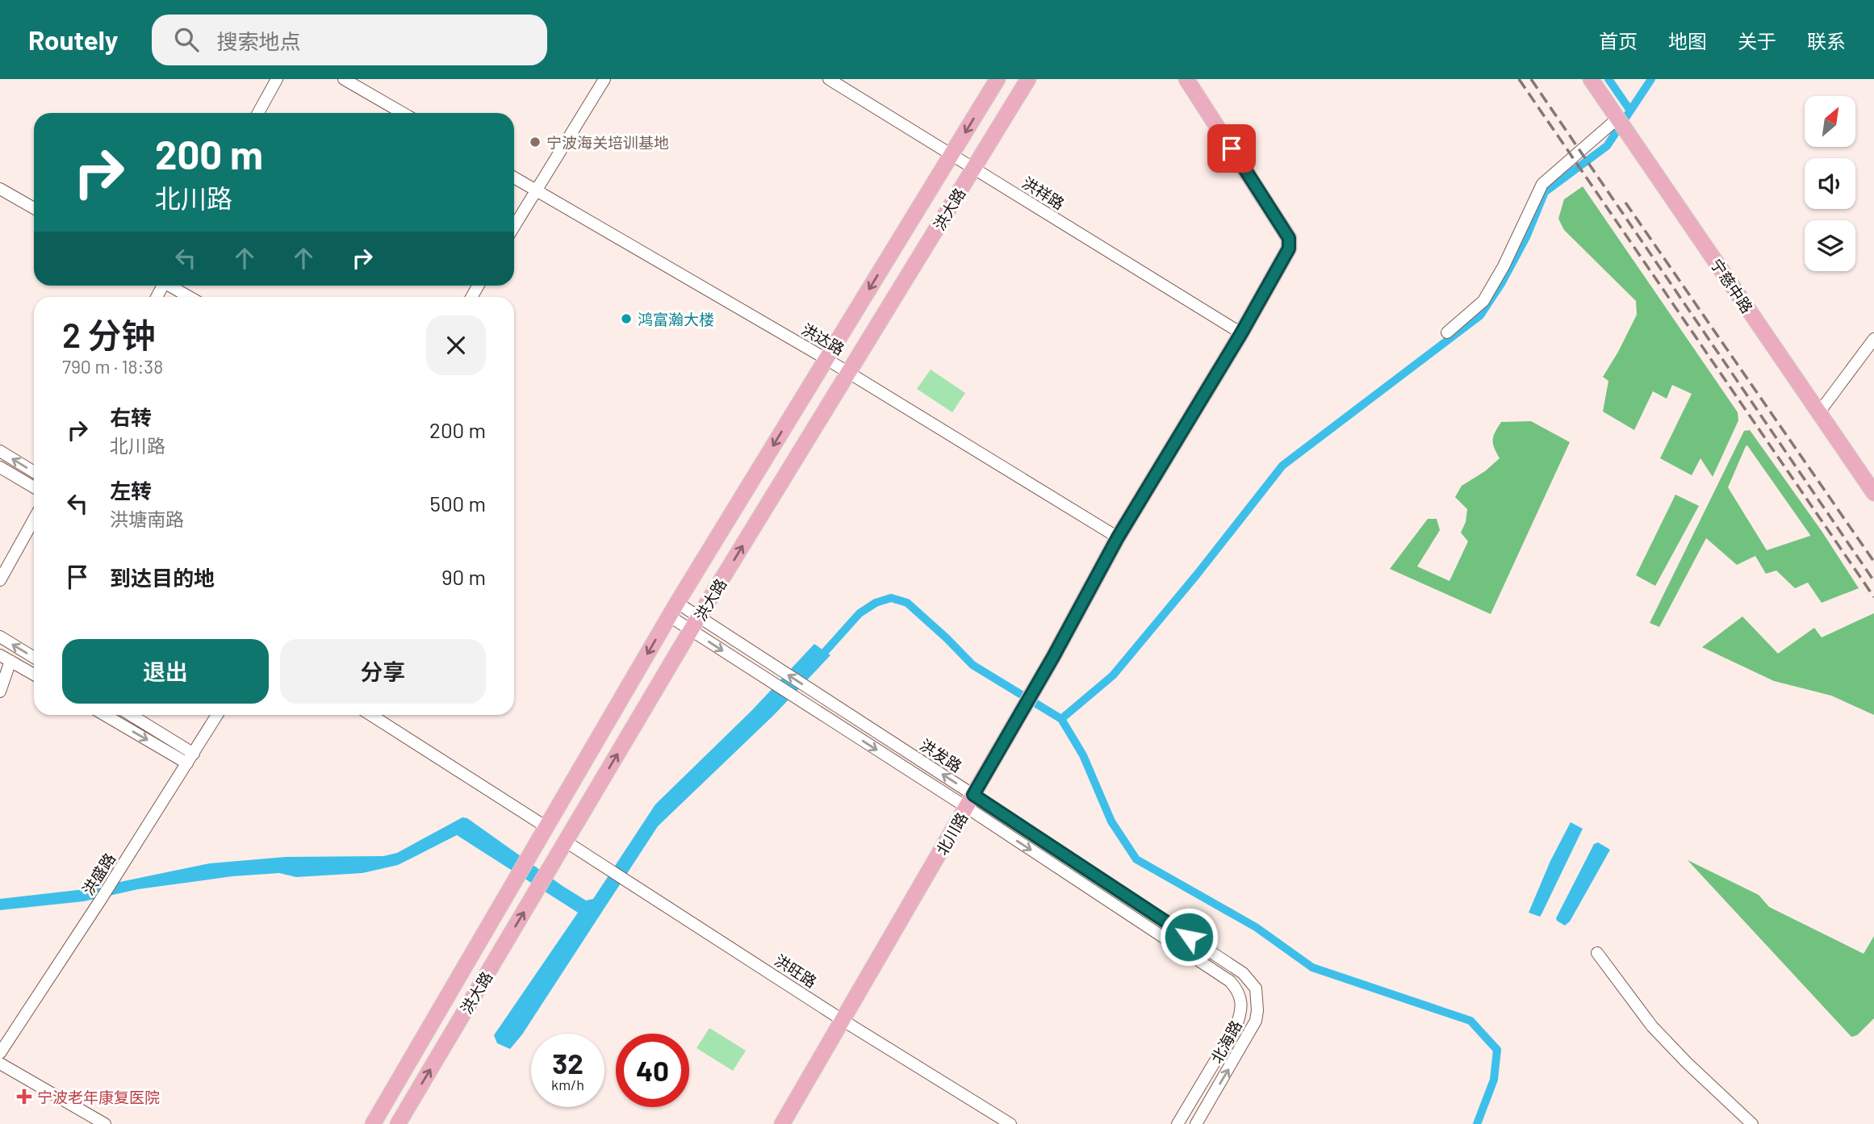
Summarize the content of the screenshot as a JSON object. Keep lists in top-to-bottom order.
{
  "streets": {
    "main road": ["洪大路", "宁慈中路", "北川路"],
    "street": [
      "洪祥路",
      "洪达路",
      "洪发路",
      "洪盛路",
      "洪旺路",
      "北海路"
    ]
  },
  "crossings": [
    ["洪祥路", "洪大路"],
    ["洪祥路", "北川路"],
    ["洪大路", "洪达路"],
    ["洪大路", "洪发路"],
    ["洪大路", "洪旺路"],
    ["洪达路", "北川路"],
    ["洪发路", "北川路"],
    ["洪发路", "北海路"],
    ["北川路", "洪旺路"]
  ],
  "places": {
    "other": ["宁波海关培训基地", "鸿富瀚大楼"],
    "health": ["宁波老年康复医院"]
  },
  "north": "top right",
  "page": {
    "header": "Routely",
    "search": "搜索地点",
    "nav": [
      "首页",
      "地图",
      "关于",
      "联系"
    ],
    "turn": ["200 m", "北川路"],
    "heading": ["2 分钟", "790 m · 18:38"],
    "list": [
      {
        "name": "右转",
        "note": "北川路",
        "value": "200 m"
      },
      {
        "name": "左转",
        "note": "洪塘南路",
        "value": "500 m"
      },
      {
        "name": "到达目的地",
        "value": "90 m"
      }
    ],
    "buttons": ["退出", "分享"],
    "speed": "32 km/h",
    "limit": "40"
  }
}
